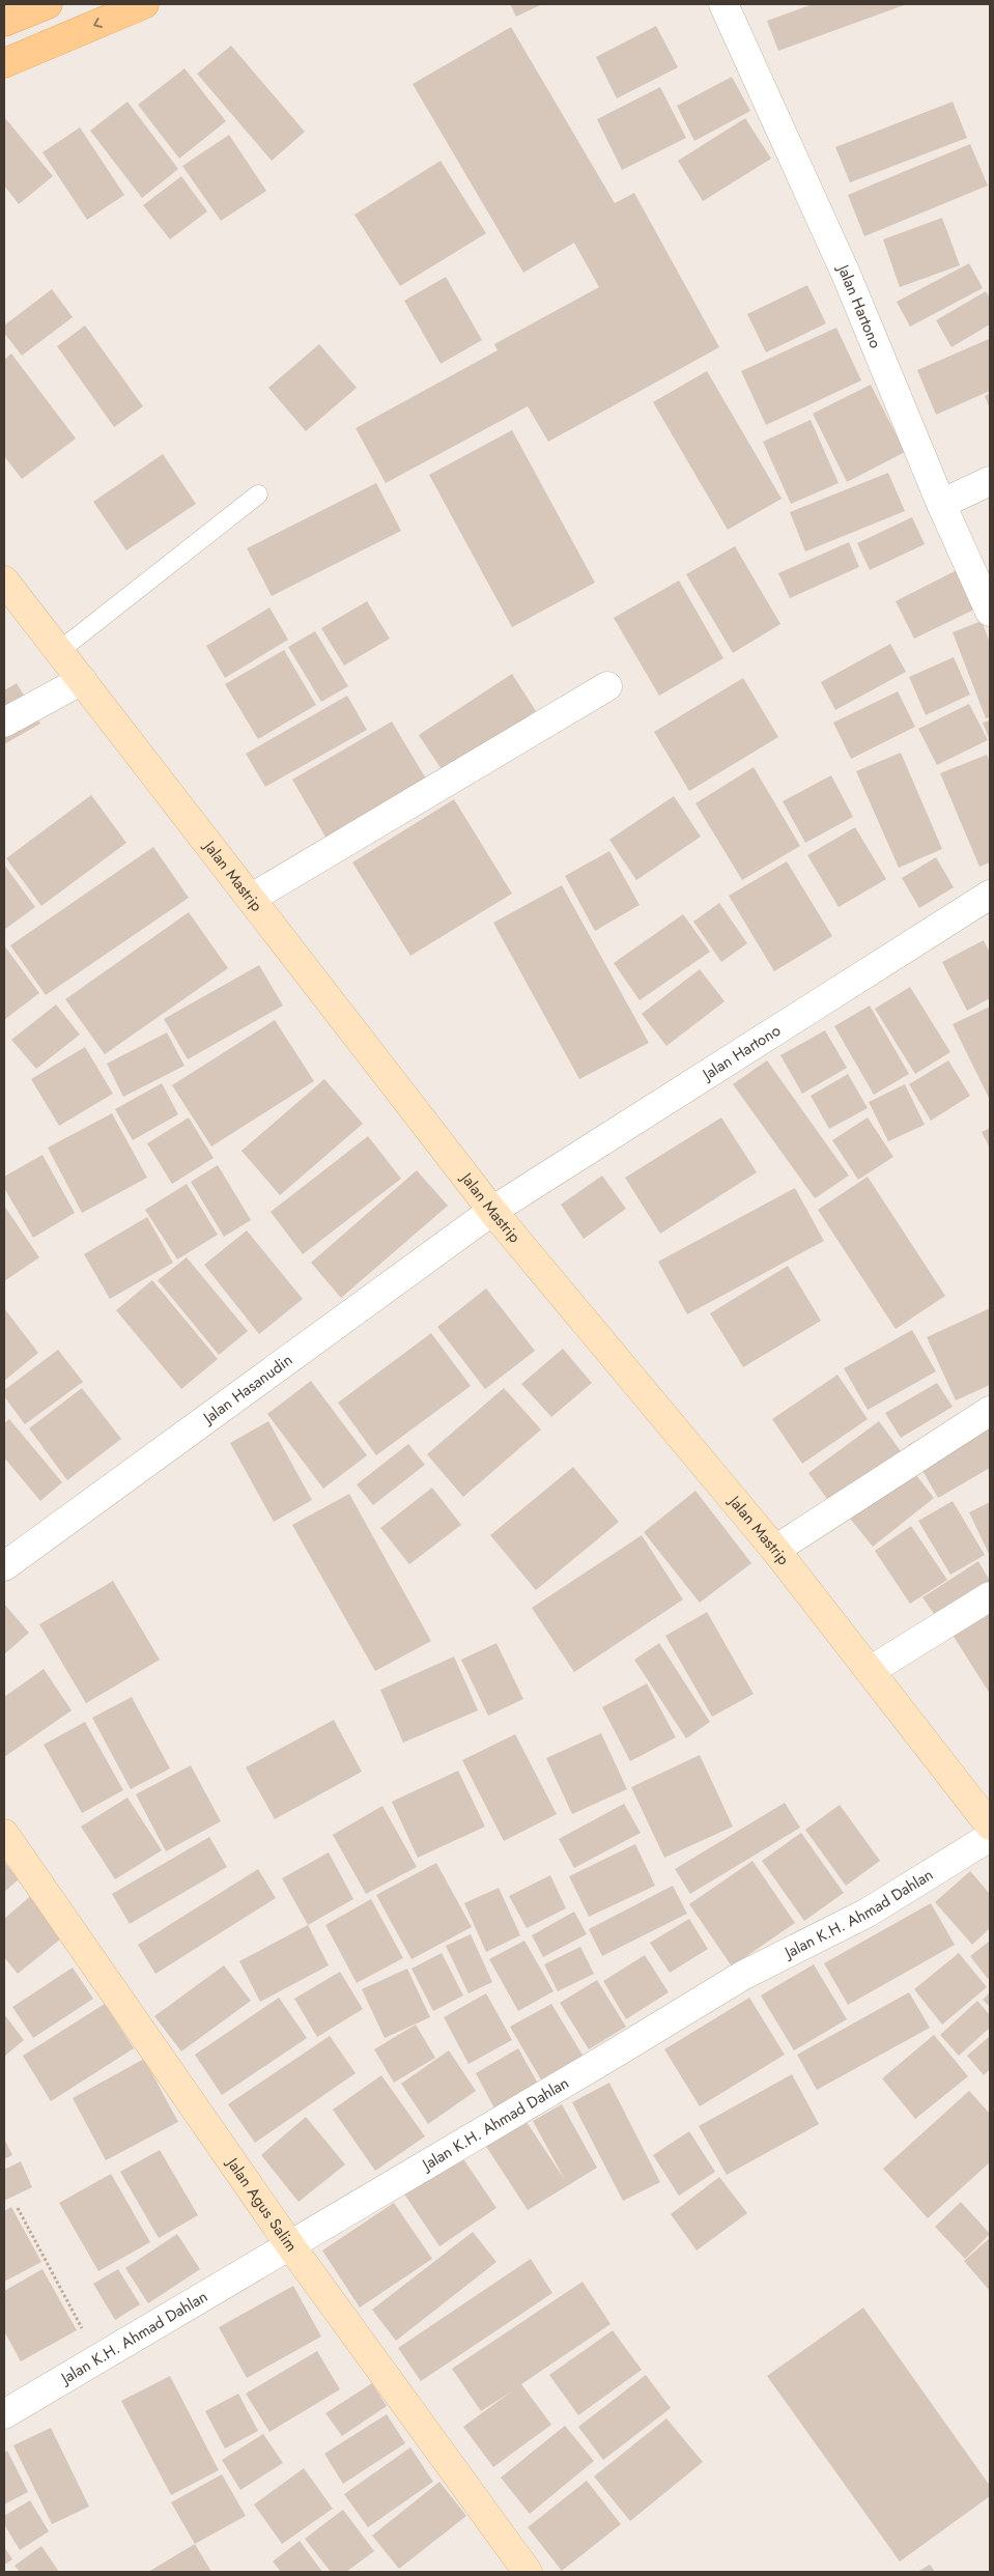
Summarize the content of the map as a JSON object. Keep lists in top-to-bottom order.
{
  "streets": {
    "main road": ["Jalan Mastrip", "Jalan Agus Salim"],
    "street": ["Jalan Hartono", "Jalan Hasanudin", "Jalan K.H. Ahmad Dahlan"]
  },
  "crossings": [
    ["Jalan Hartono", "Jalan Mastrip"],
    ["Jalan Hartono", "Jalan Hasanudin"],
    ["Jalan Mastrip", "Jalan Hasanudin"],
    ["Jalan K.H. Ahmad Dahlan", "Jalan Agus Salim"]
  ]
}
